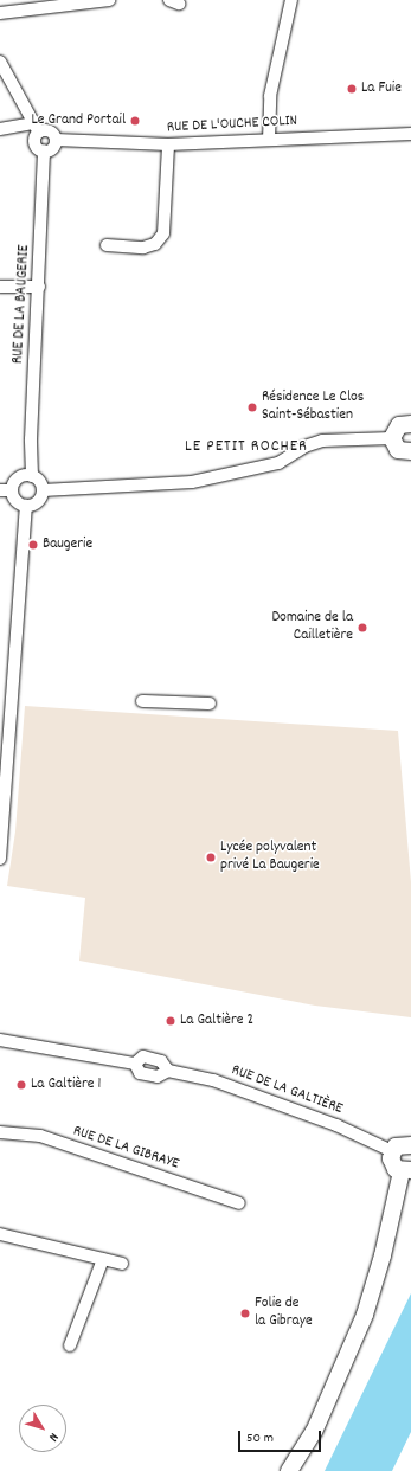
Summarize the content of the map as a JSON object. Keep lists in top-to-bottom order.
{
  "streets": {
    "street": [
      "RUE DE L'OUCHE COLIN",
      "RUE DE LA BAUGERIE",
      "RUE DE LA GALTIÈRE",
      "RUE DE LA GIBRAYE"
    ]
  },
  "districts": ["LE PETIT ROCHER"],
  "places": [
    "La Fuie",
    "Le Grand Portail",
    "Résidence Le Clos Saint-Sébastien",
    "Baugerie",
    "Domaine de la Cailletière",
    "Lycée polyvalent privé La Baugerie",
    "La Galtière 2",
    "La Galtière 1",
    "Folie de la Gibraye"
  ],
  "scale_bar": "50 m",
  "north": "bottom right"
}
